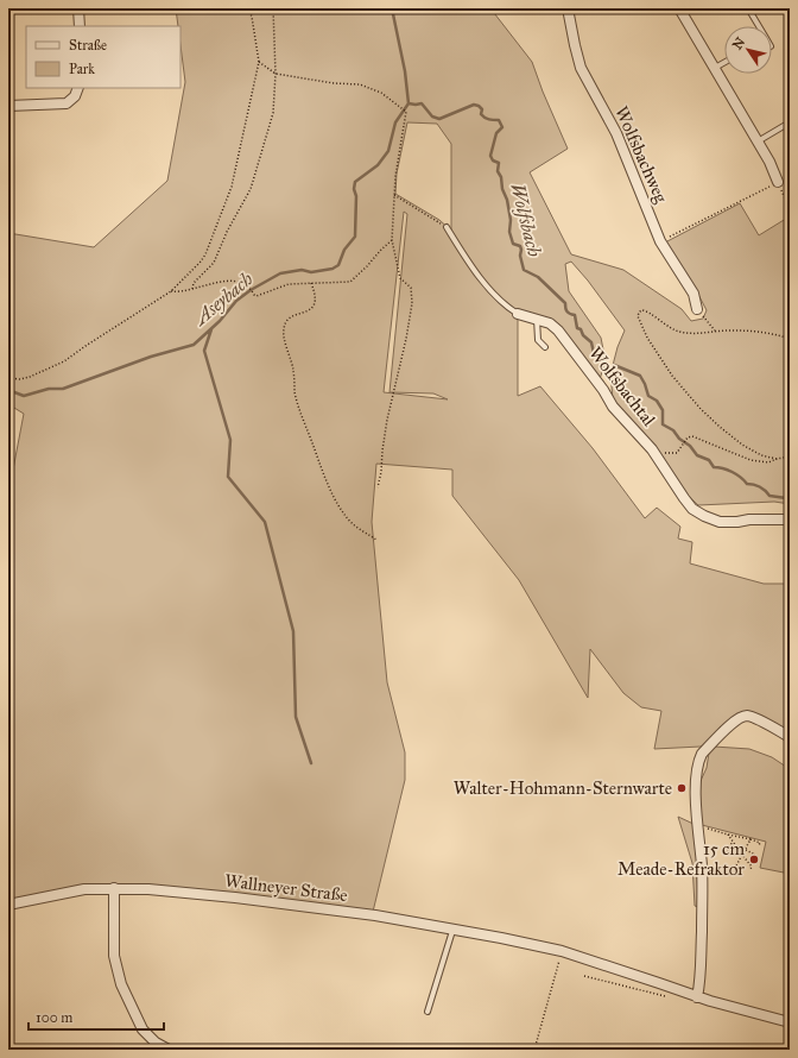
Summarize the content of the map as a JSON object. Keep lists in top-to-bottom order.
{
  "streets": {
    "street": ["Wolfsbachweg", "Wolfsbachtal", "Wallneyer Straße"]
  },
  "water": ["Wolfsbach", "Aseybach"],
  "places": ["Walter-Hohmann-Sternwarte", "15 cm Meade-Refraktor"],
  "legend": ["Straße", "Park"],
  "scale_bar": "100 m",
  "north": "top left"
}
